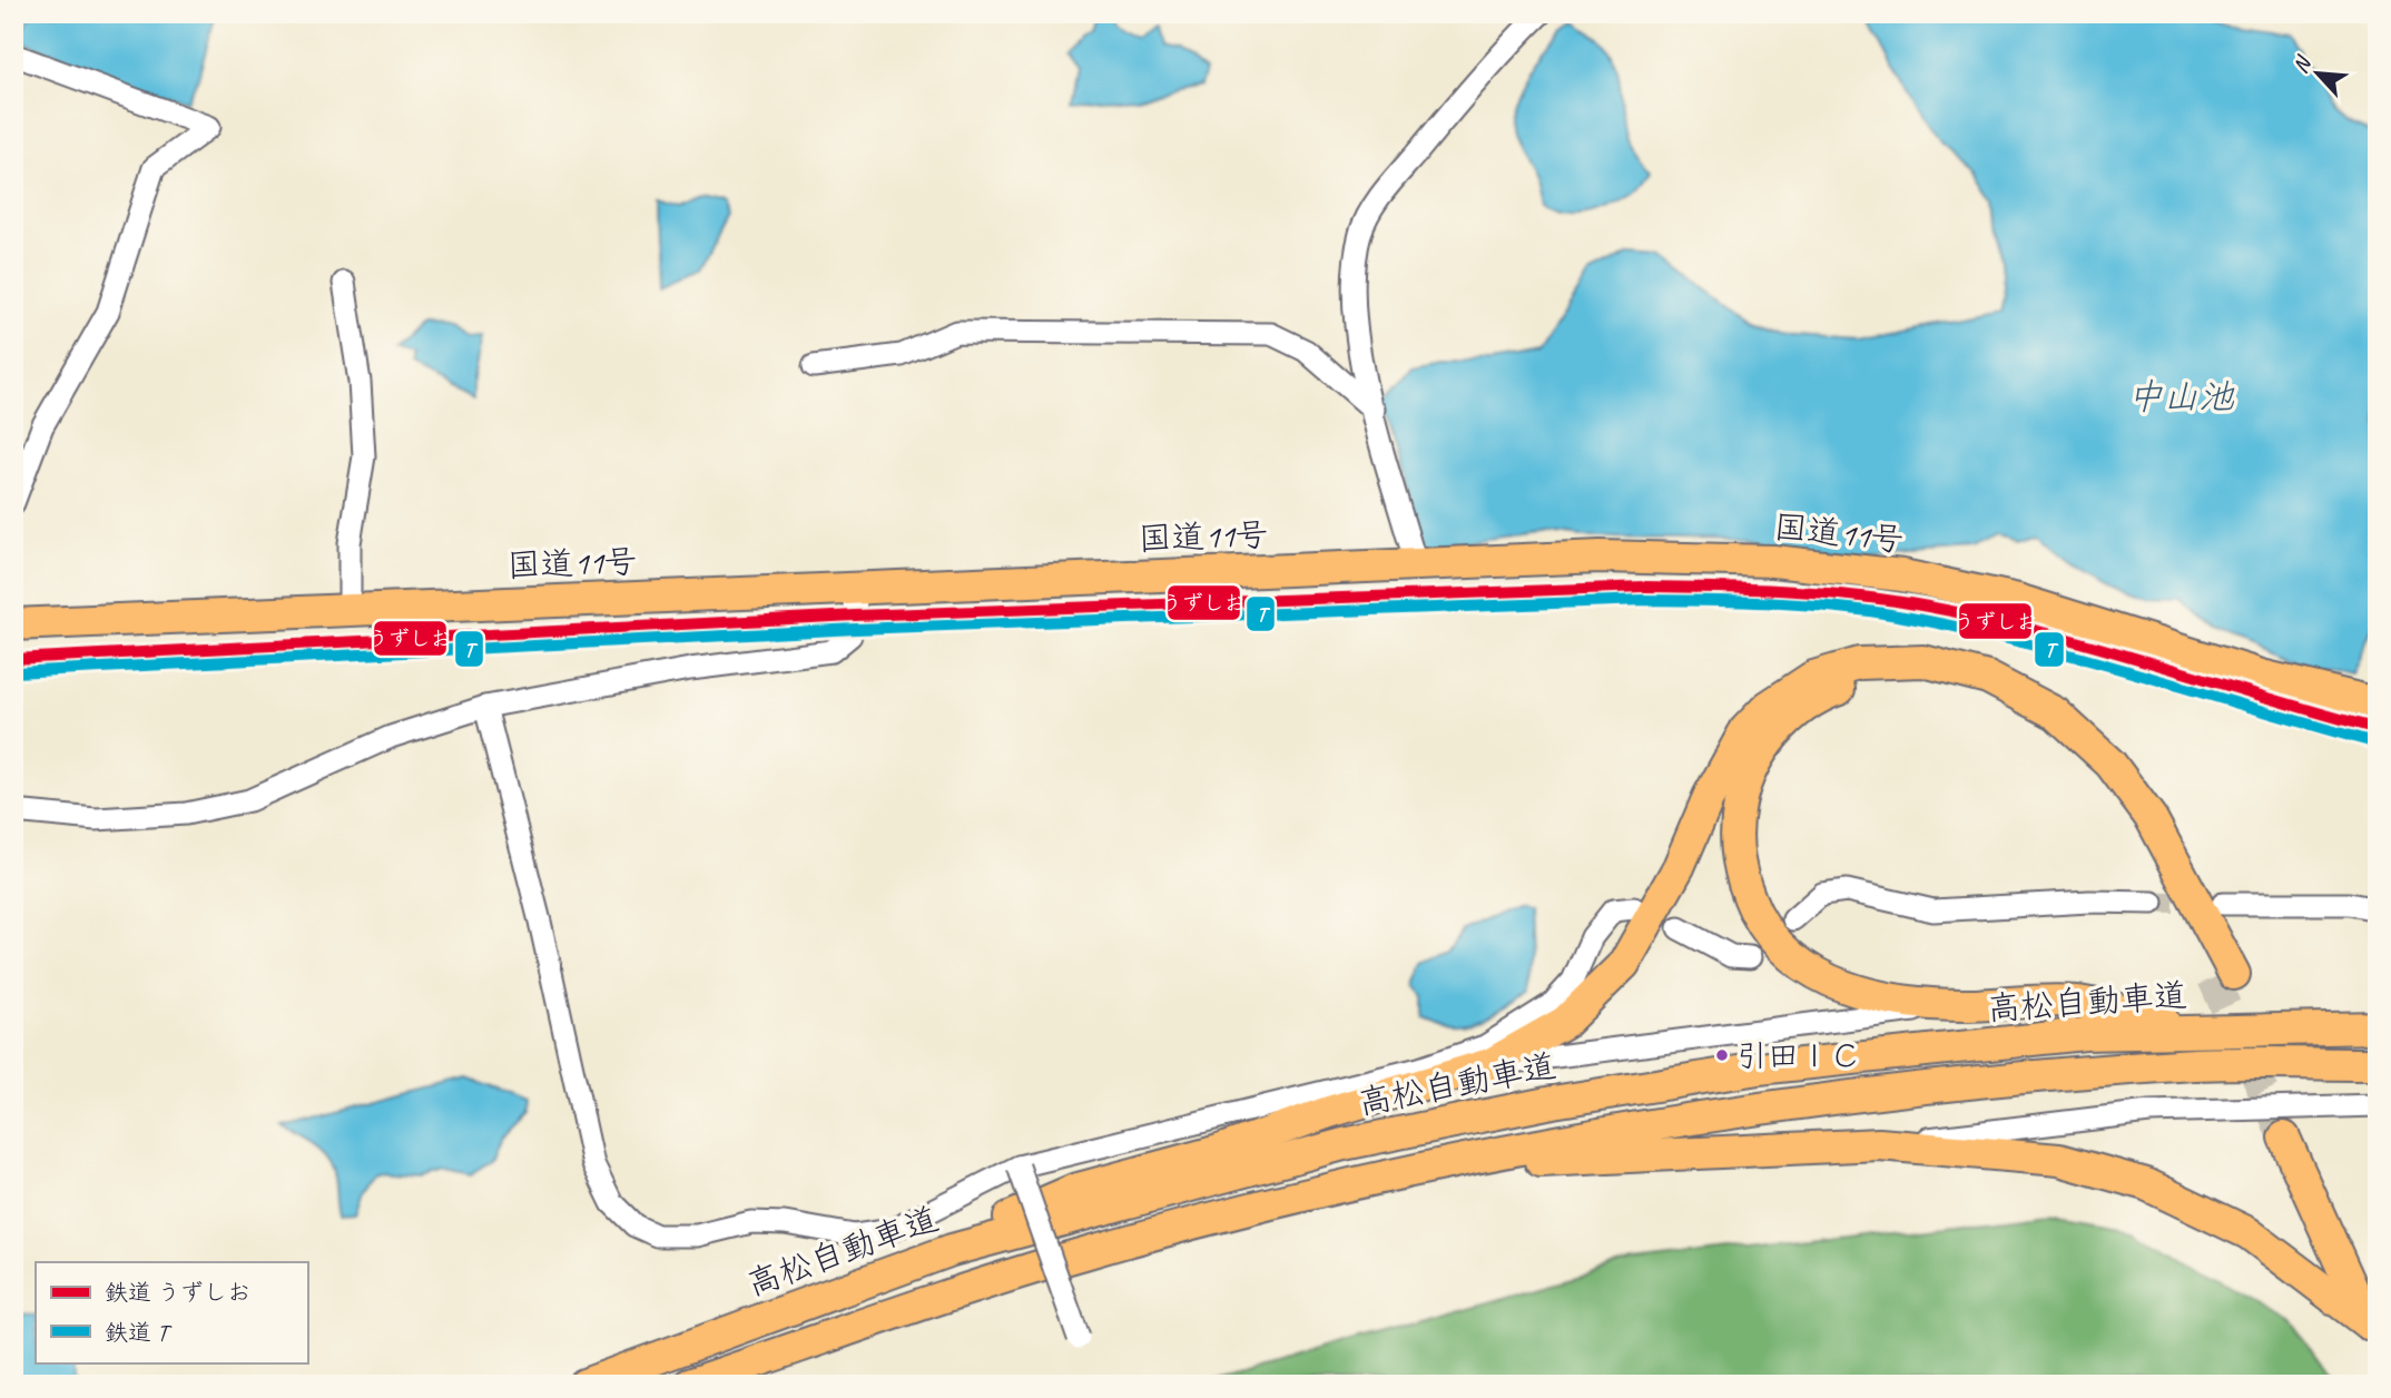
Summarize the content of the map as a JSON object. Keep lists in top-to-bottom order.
{
  "streets": {
    "highway": ["国道11号", "高松自動車道"]
  },
  "water": ["中山池"],
  "places": ["引田ＩＣ"],
  "lines": ["rail line うずしお", "rail line T"],
  "legend": ["鉄道 うずしお", "鉄道 T"],
  "north": "top left"
}
